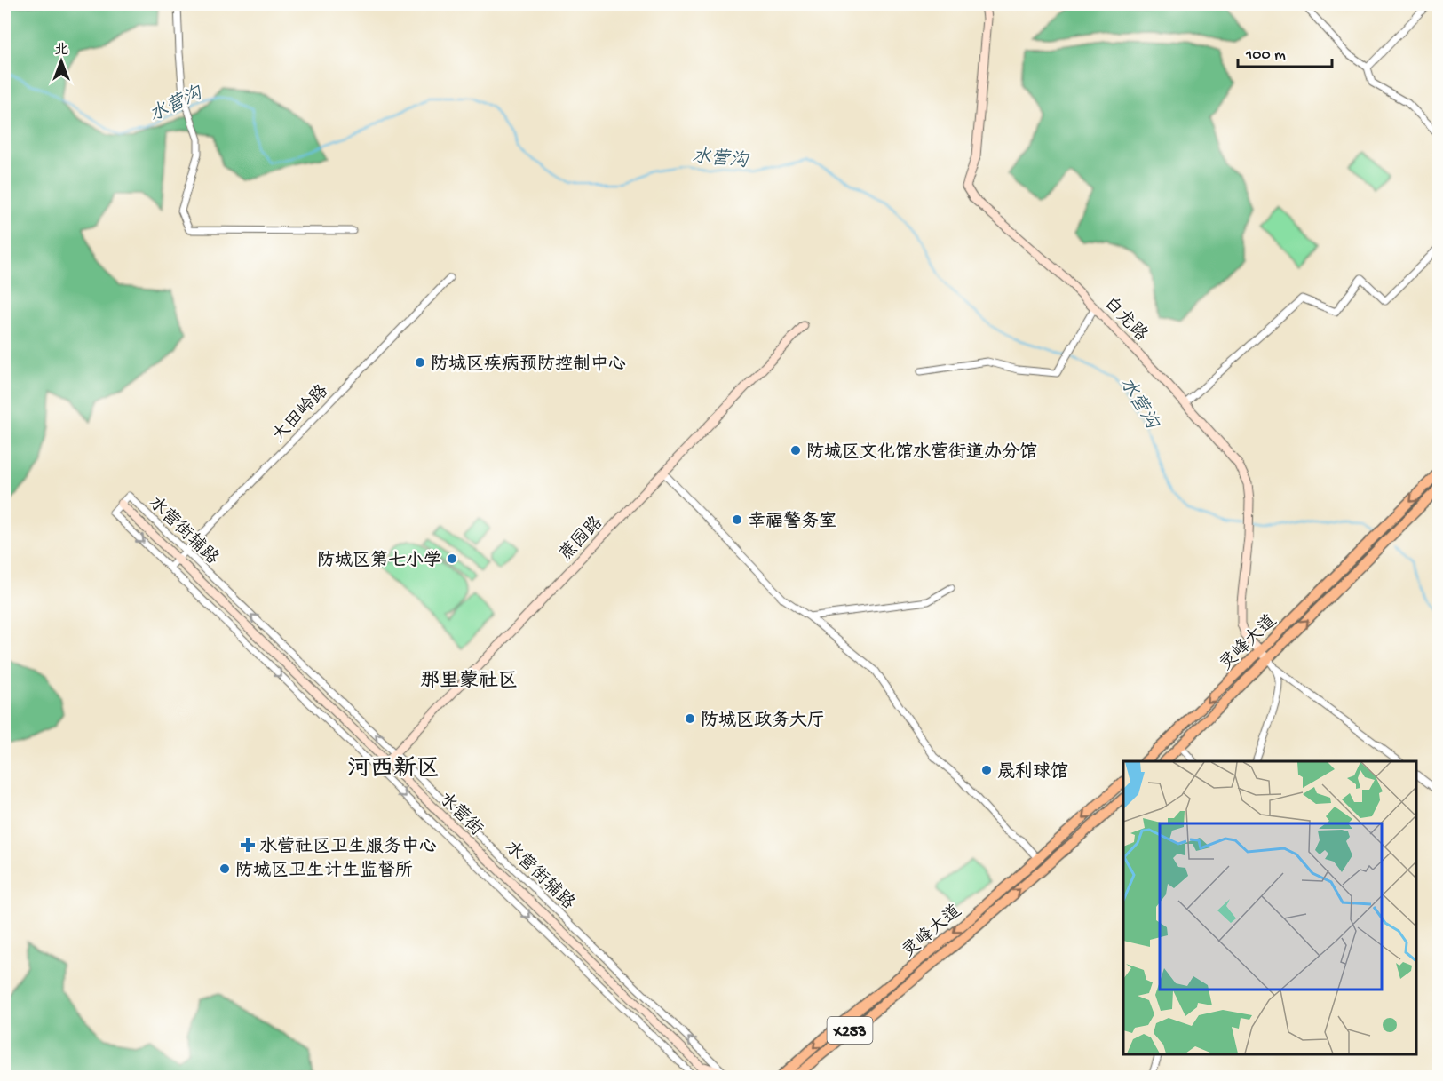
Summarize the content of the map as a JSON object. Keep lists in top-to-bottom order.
{
  "streets": {
    "main road": ["灵峰大道", "X253"],
    "street": [
      "白龙路",
      "大田岭路",
      "水营街辅路",
      "蔗园路",
      "水营街"
    ]
  },
  "crossings": [
    ["白龙路", "灵峰大道"],
    ["大田岭路", "水营街辅路"],
    ["大田岭路", "水营街"],
    ["水营街辅路", "蔗园路"],
    ["水营街辅路", "水营街"],
    ["蔗园路", "水营街"],
    ["灵峰大道", "X253"]
  ],
  "districts": ["那里蒙社区", "河西新区"],
  "water": ["水营沟"],
  "places": {
    "other": [
      "防城区疾病预防控制中心",
      "防城区文化馆水营街道办分馆",
      "幸福警务室",
      "防城区第七小学",
      "防城区政务大厅",
      "晟利球馆",
      "防城区卫生计生监督所"
    ],
    "health": ["水营社区卫生服务中心"]
  },
  "scale_bar": "100 m",
  "north": "top"
}
